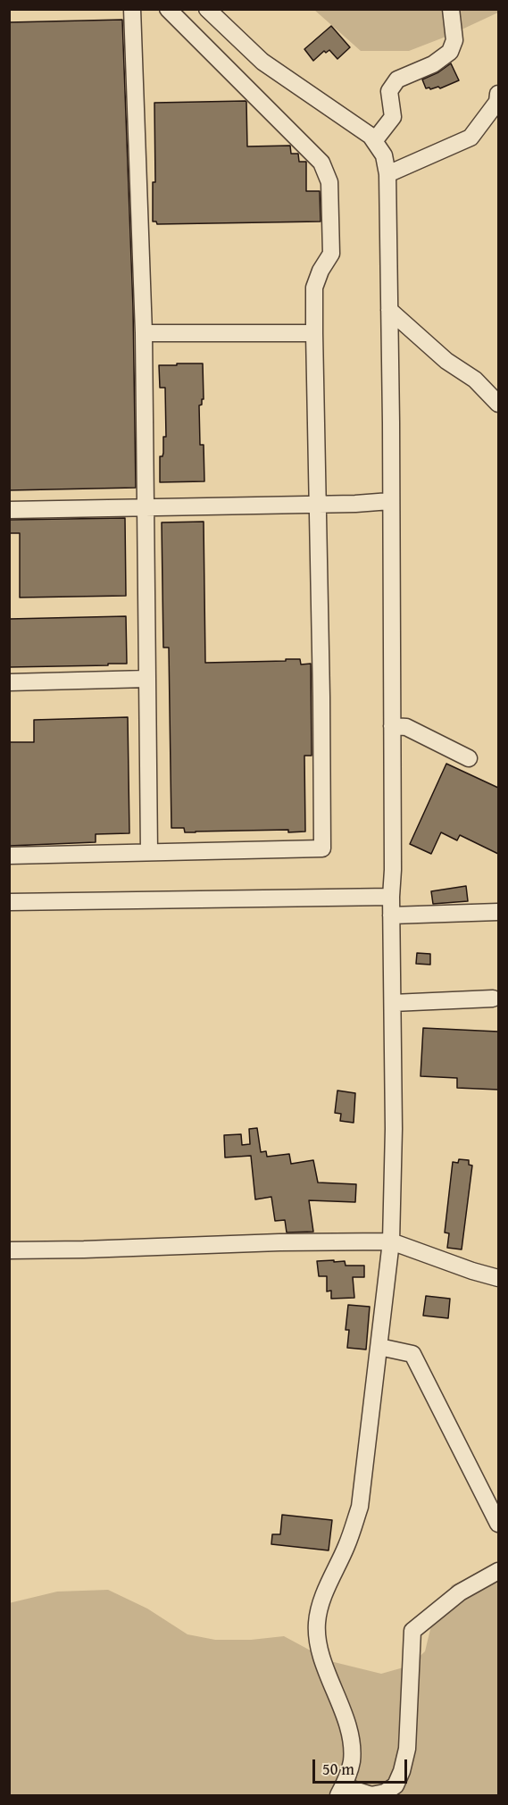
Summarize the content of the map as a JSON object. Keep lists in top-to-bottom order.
{
  "scale_bar": "50 m"
}
